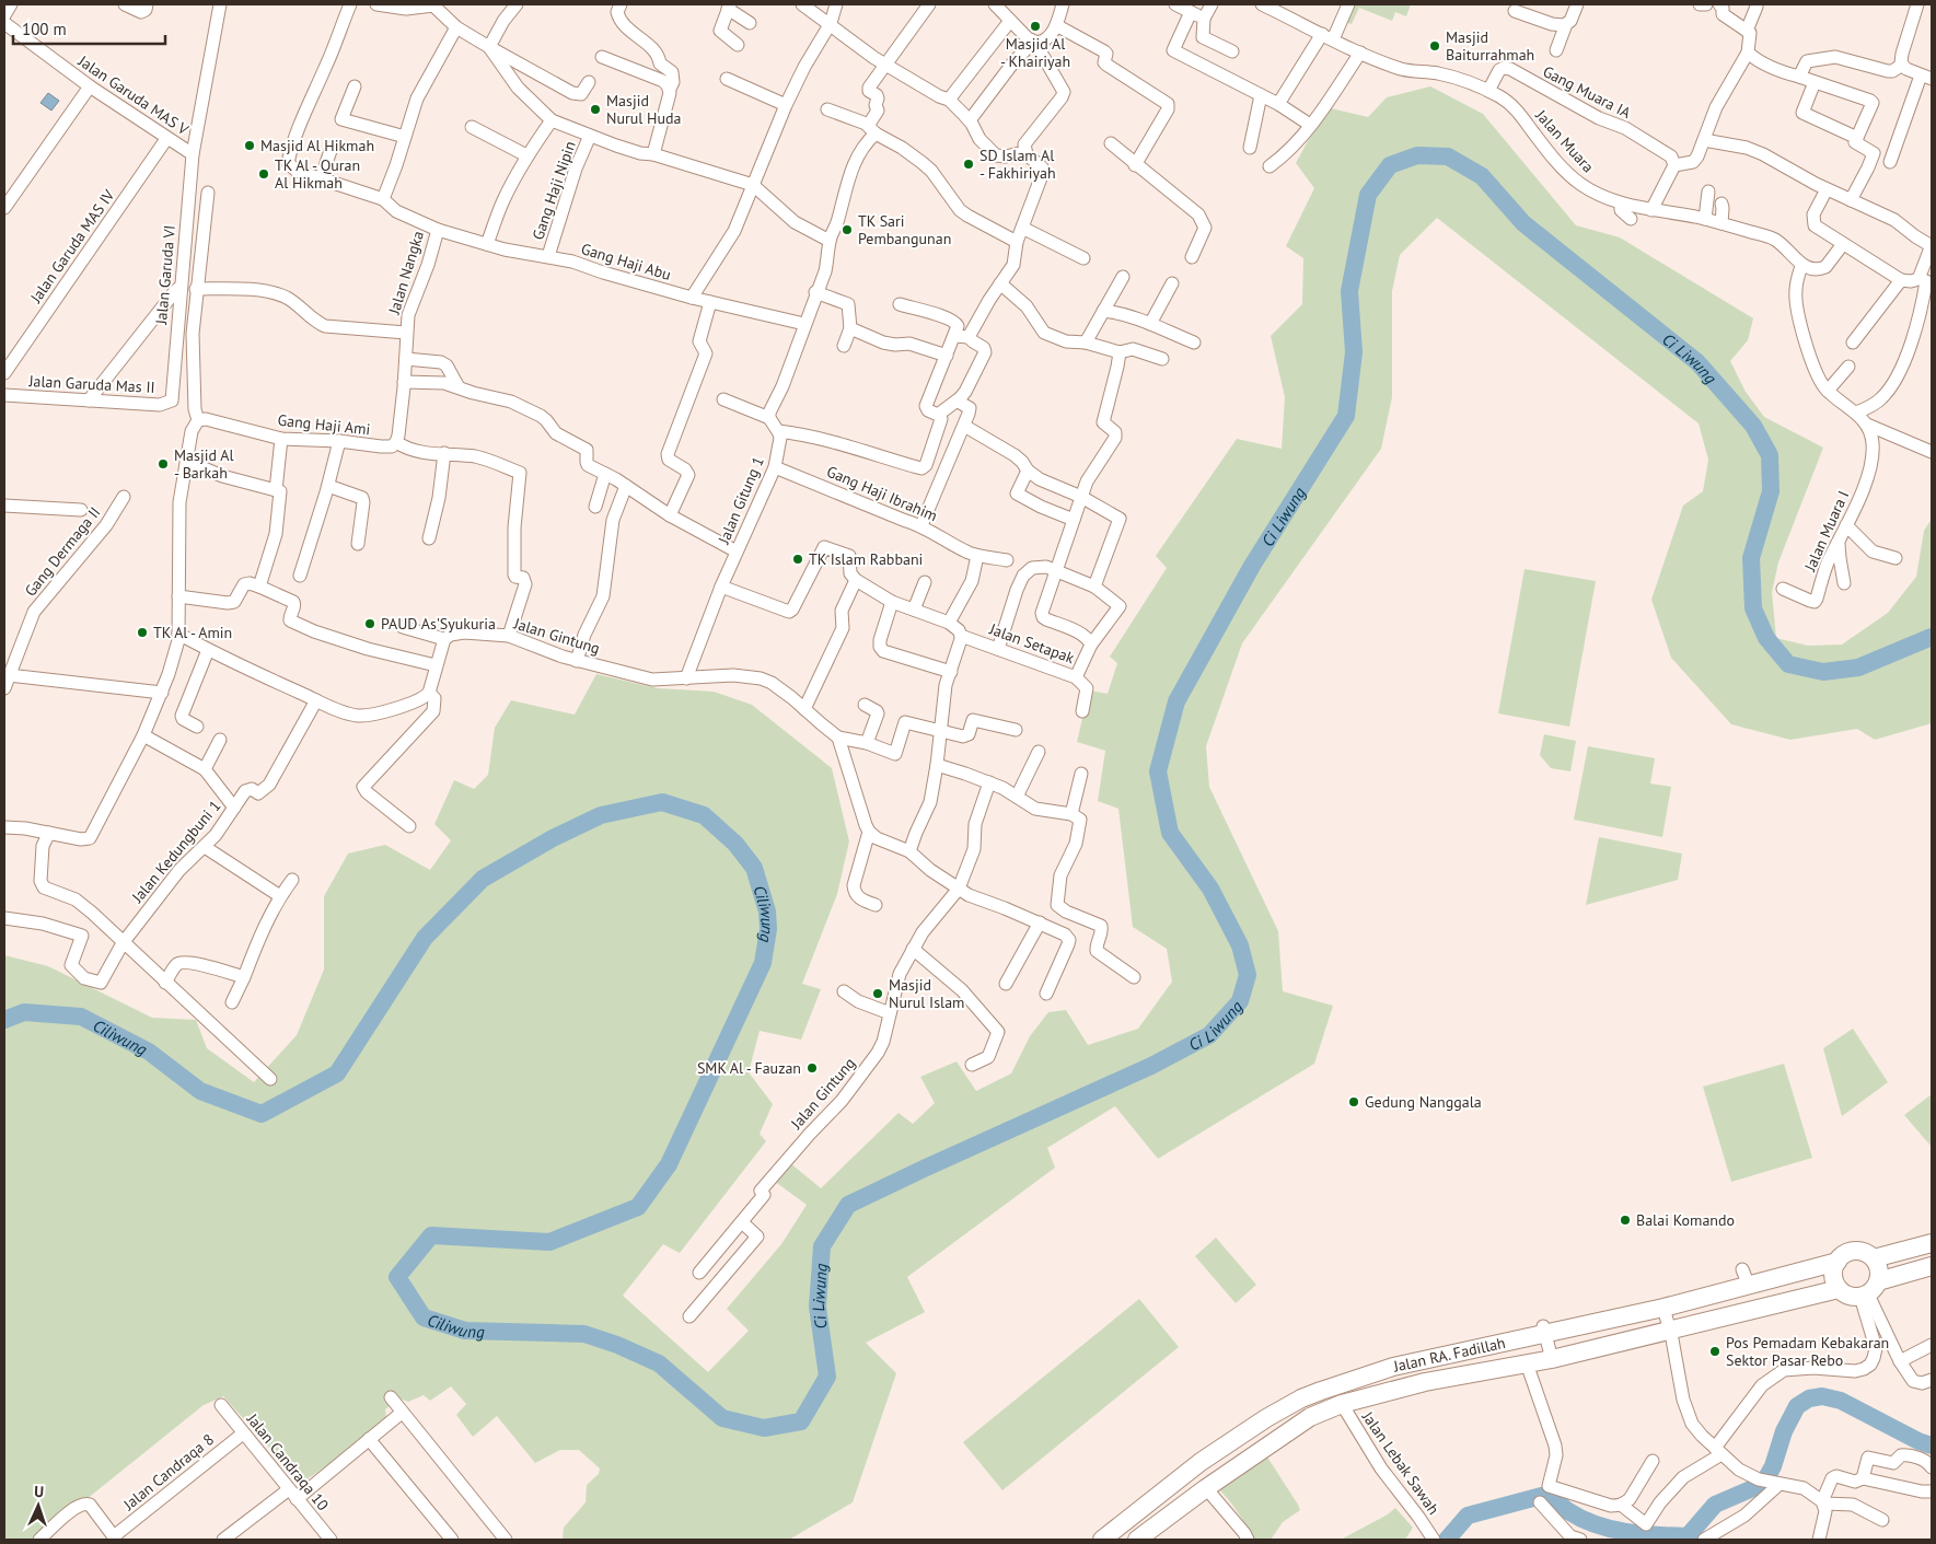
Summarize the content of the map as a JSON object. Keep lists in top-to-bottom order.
{
  "streets": {
    "main road": ["Jalan RA. Fadillah"],
    "street": [
      "Gang Muara IA",
      "Jalan Garuda MAS V",
      "Jalan Muara",
      "Gang Haji Nipin",
      "Jalan Garuda MAS IV",
      "Gang Haji Abu",
      "Jalan Nangka",
      "Jalan Garuda VI",
      "Jalan Garuda Mas II",
      "Gang Haji Ami",
      "Gang Haji Ibrahim",
      "Jalan Gitung 1",
      "Jalan Muara I",
      "Gang Dermaga II",
      "Jalan Gintung",
      "Jalan Setapak",
      "Jalan Kedungbuni 1",
      "Jalan Candraqa 10",
      "Jalan Lebak Sawah",
      "Jalan Candraqa 8"
    ]
  },
  "crossings": [
    ["Gang Muara IA", "Jalan Muara"],
    ["Jalan Garuda MAS V", "Jalan Garuda MAS IV"],
    ["Jalan Garuda MAS V", "Jalan Garuda VI"],
    ["Gang Haji Nipin", "Gang Haji Abu"],
    ["Gang Haji Abu", "Jalan Nangka"],
    ["Jalan Nangka", "Gang Haji Ami"],
    ["Jalan Garuda VI", "Jalan Garuda Mas II"],
    ["Gang Haji Ami", "Jalan Gintung"],
    ["Gang Haji Ibrahim", "Jalan Gitung 1"],
    ["Jalan Gitung 1", "Jalan Gintung"],
    ["Jalan RA. Fadillah", "Jalan Lebak Sawah"],
    ["Jalan Candraqa 10", "Jalan Candraqa 8"]
  ],
  "water": ["Ci Liwung", "Ciliwung"],
  "places": [
    "Masjid Al - Khairiyah",
    "Masjid Baiturrahmah",
    "Masjid Nurul Huda",
    "Masjid Al Hikmah",
    "SD Islam Al - Fakhiriyah",
    "TK Al - Quran Al Hikmah",
    "TK Sari Pembangunan",
    "Masjid Al - Barkah",
    "TK Islam Rabbani",
    "PAUD As'Syukuria",
    "TK Al - Amin",
    "Masjid Nurul Islam",
    "SMK Al - Fauzan",
    "Gedung Nanggala",
    "Balai Komando",
    "Pos Pemadam Kebakaran Sektor Pasar Rebo"
  ],
  "scale_bar": "100 m",
  "north": "top"
}
